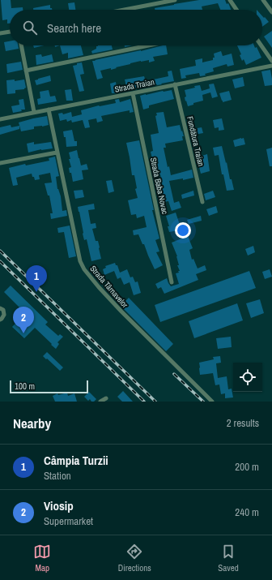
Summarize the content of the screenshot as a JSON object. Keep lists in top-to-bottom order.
{
  "streets": {
    "street": [
      "Strada Traian",
      "Fundătura Traian",
      "Strada Baba Novac",
      "Strada Târnavelor"
    ]
  },
  "crossings": [
    ["Strada Traian", "Fundătura Traian"],
    ["Strada Traian", "Strada Baba Novac"],
    ["Strada Traian", "Strada Târnavelor"]
  ],
  "scale_bar": "100 m",
  "page": {
    "search": "Search here",
    "pins": ["1", "2"],
    "scale": "100 m",
    "heading": ["Nearby", "2 results"],
    "list": [
      {
        "mark": "1",
        "name": "Câmpia Turzii",
        "note": "Station",
        "value": "200 m"
      },
      {
        "mark": "2",
        "name": "Viosip",
        "note": "Supermarket",
        "value": "240 m"
      }
    ],
    "nav": ["Map", "Directions", "Saved"]
  }
}
